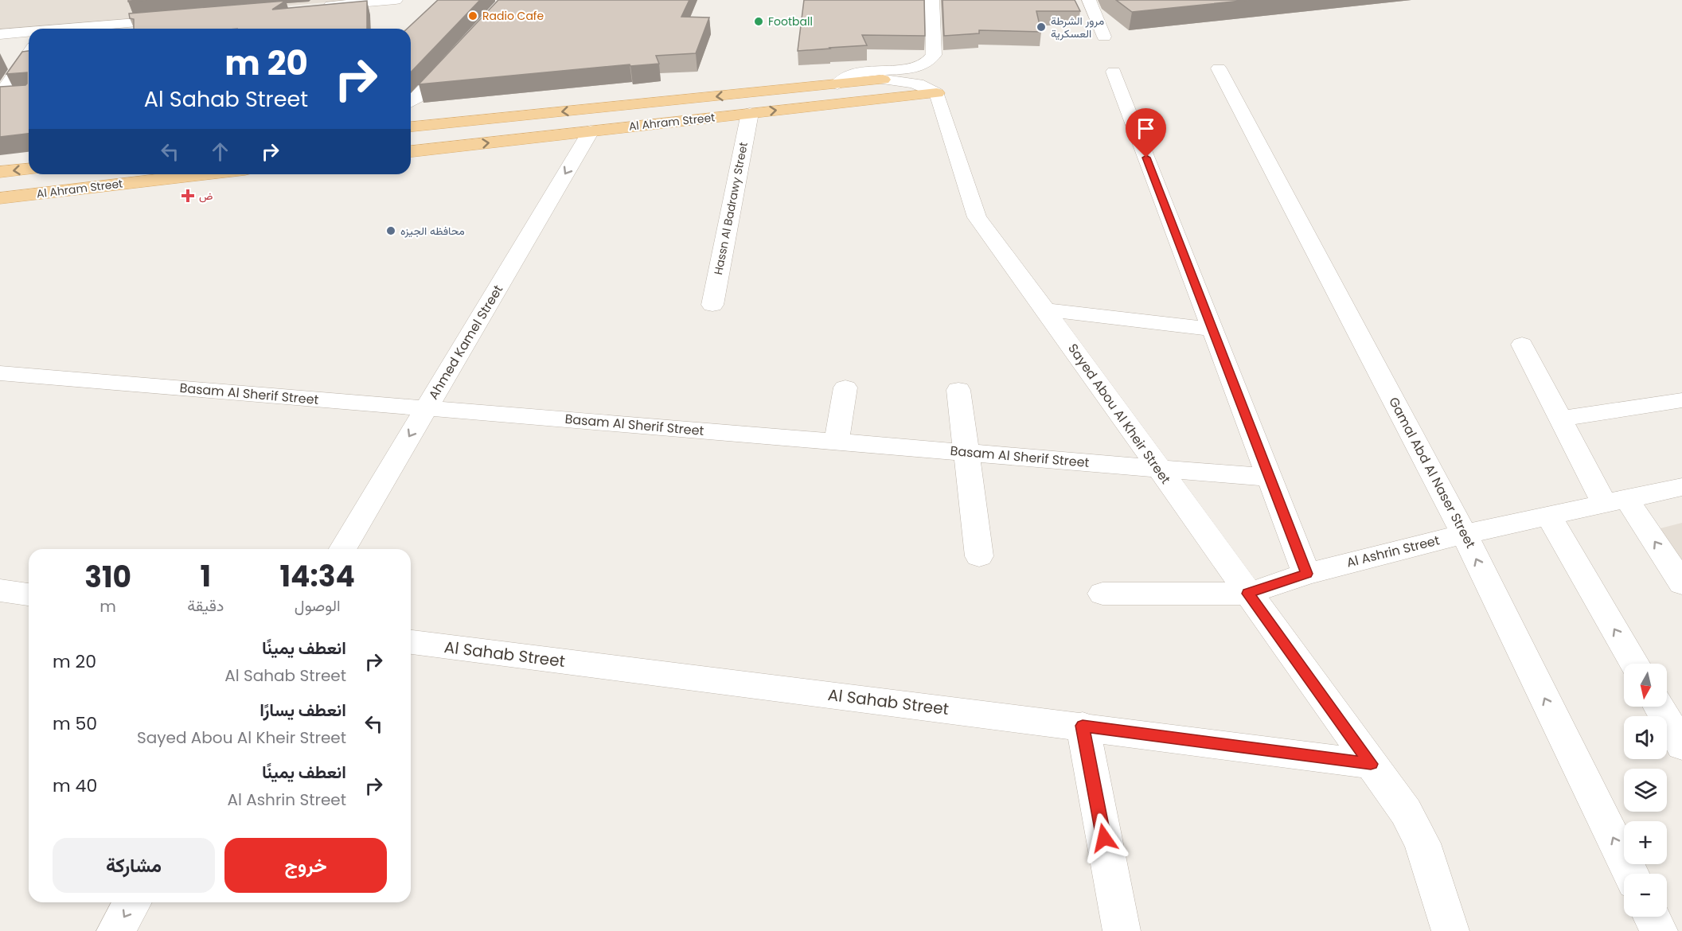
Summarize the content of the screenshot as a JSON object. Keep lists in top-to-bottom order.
{
  "streets": {
    "main road": ["Al Ahram Street"],
    "street": [
      "Hassn Al Badrawy Street",
      "Ahmed Kamel Street",
      "Basam Al Sherif Street",
      "Sayed Abou Al Kheir Street",
      "Gamal Abd Al Naser Street",
      "Al Ashrin Street",
      "Al Sahab Street"
    ]
  },
  "crossings": [
    ["Al Ahram Street", "Hassn Al Badrawy Street"],
    ["Al Ahram Street", "Ahmed Kamel Street"],
    ["Al Ahram Street", "Sayed Abou Al Kheir Street"],
    ["Ahmed Kamel Street", "Basam Al Sherif Street"],
    ["Basam Al Sherif Street", "Sayed Abou Al Kheir Street"],
    ["Sayed Abou Al Kheir Street", "Al Ashrin Street"],
    ["Sayed Abou Al Kheir Street", "Al Sahab Street"],
    ["Gamal Abd Al Naser Street", "Al Ashrin Street"]
  ],
  "one_way": ["Ahmed Kamel Street"],
  "places": {
    "other": [
      "Radio Cafe",
      "Football",
      "مرور الشرطة العسكرية",
      "محافظه الجيزه"
    ],
    "health": ["ض"]
  },
  "north": "bottom",
  "page": {
    "turn": ["20 m", "Al Sahab Street"],
    "eta": [
      "14:34",
      "الوصول",
      "1",
      "دقيقة",
      "310",
      "m"
    ],
    "list": [
      {
        "name": "انعطف يمينًا",
        "note": "Al Sahab Street",
        "value": "20 m"
      },
      {
        "name": "انعطف يسارًا",
        "note": "Sayed Abou Al Kheir Street",
        "value": "50 m"
      },
      {
        "name": "انعطف يمينًا",
        "note": "Al Ashrin Street",
        "value": "40 m"
      }
    ],
    "map_buttons": ["+", "−"],
    "buttons": ["خروج", "مشاركة"]
  }
}
